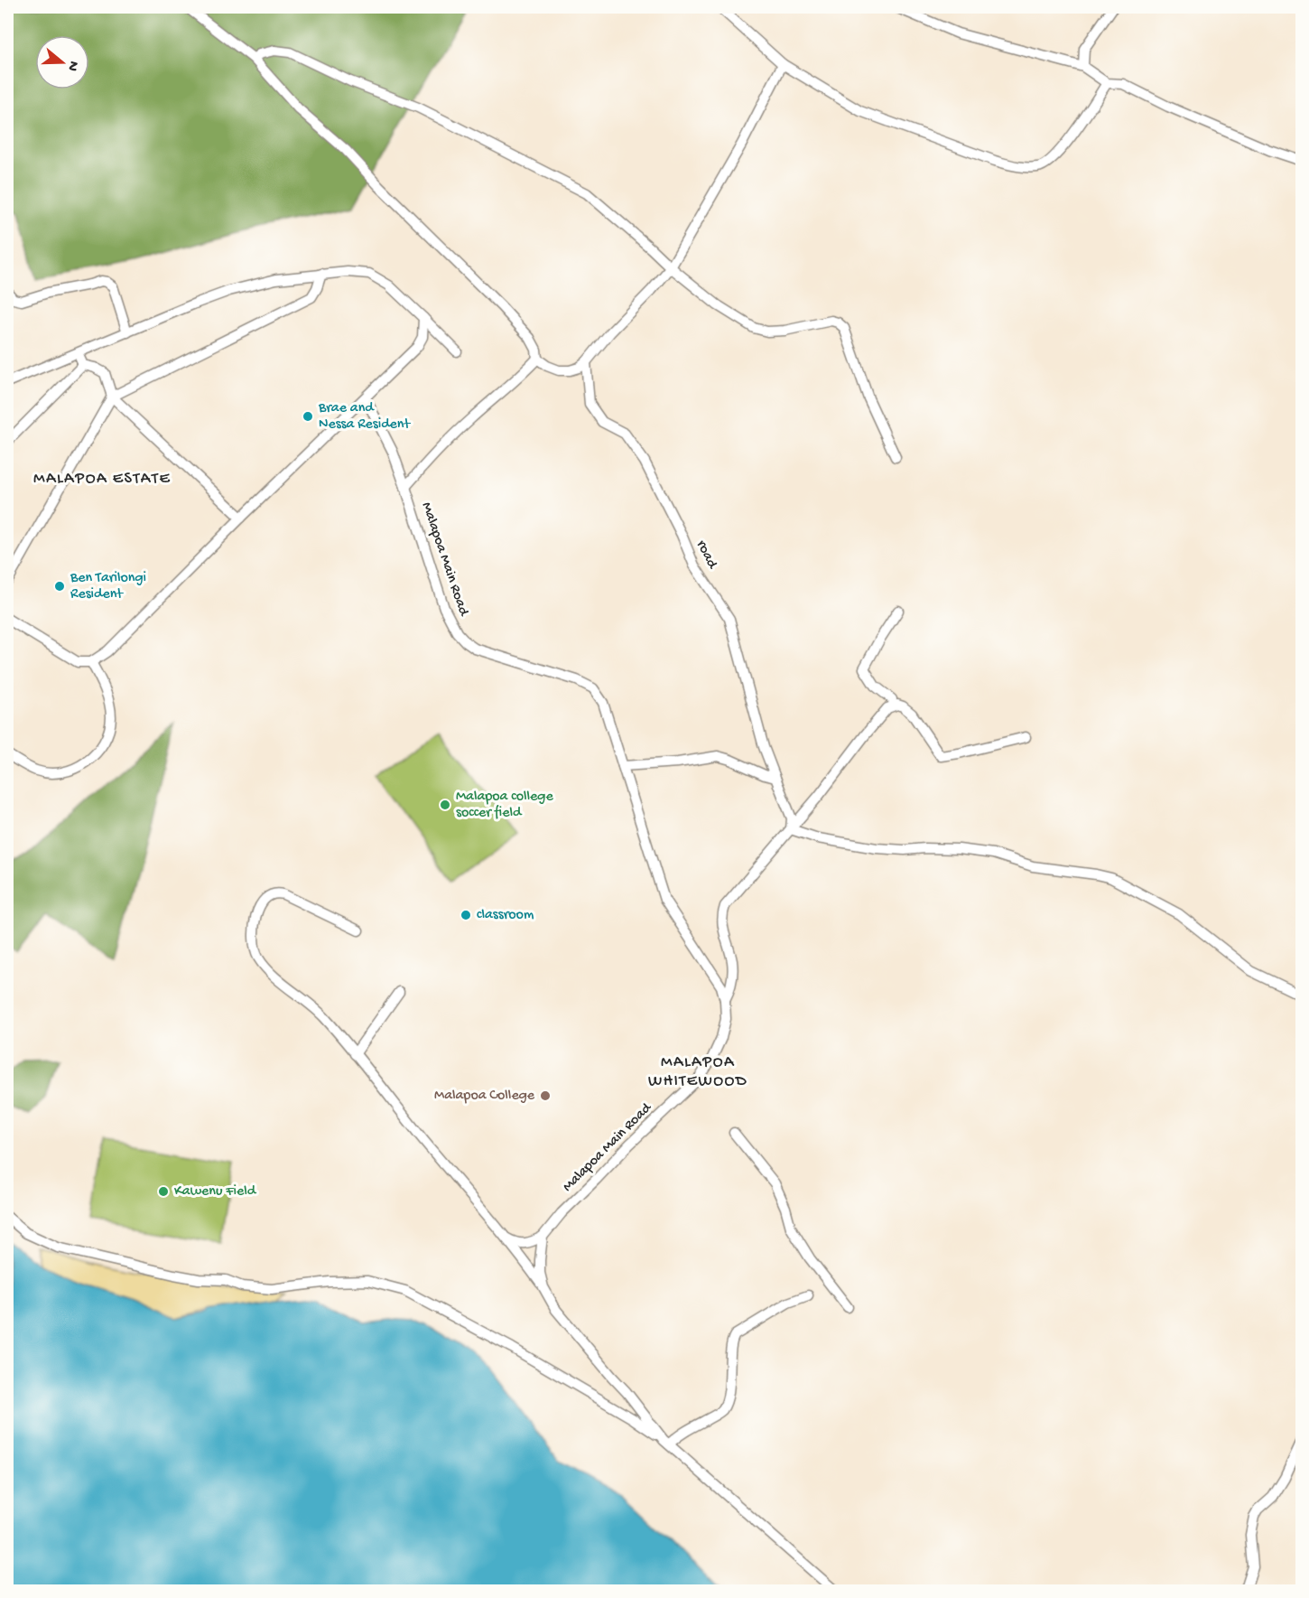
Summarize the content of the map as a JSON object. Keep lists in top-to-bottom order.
{
  "streets": {
    "street": ["road", "Malapoa Main Road"]
  },
  "districts": ["MALAPOA ESTATE", "MALAPOA WHITEWOOD"],
  "places": [
    "Brae and Nessa Resident",
    "Ben Tarilongi Resident",
    "Malapoa college soccer field",
    "classroom",
    "Malapoa College",
    "Kawenu Field"
  ],
  "north": "right"
}
